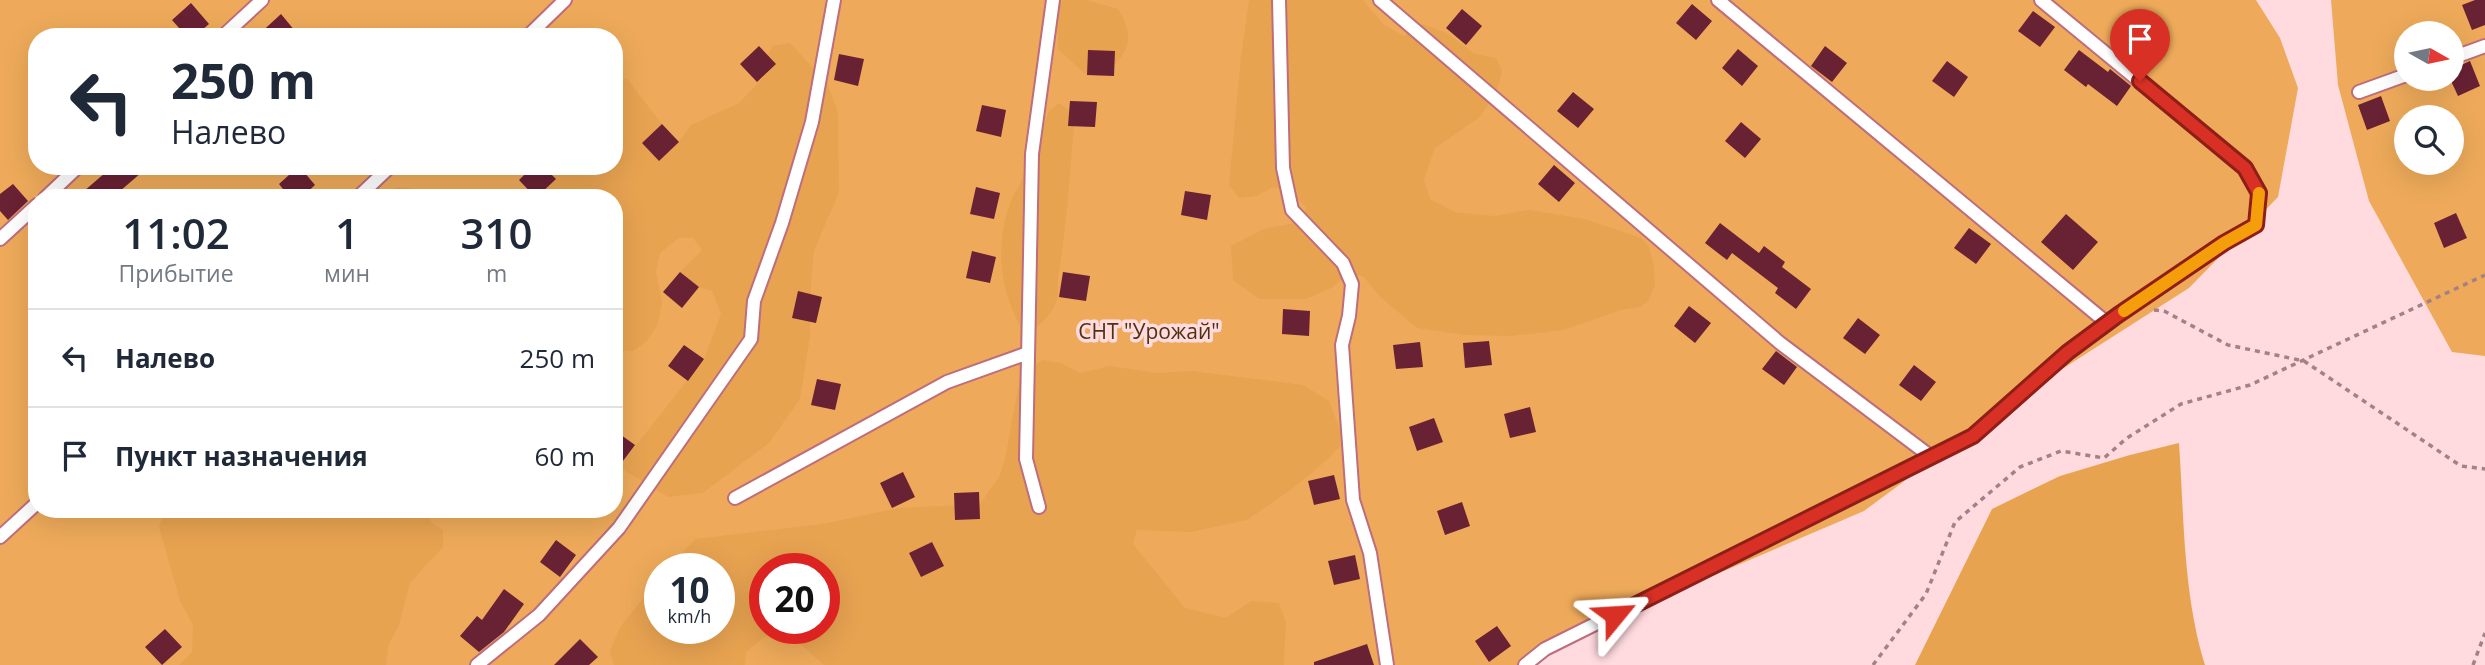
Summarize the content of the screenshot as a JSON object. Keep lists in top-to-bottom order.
{
  "parks": ["СНТ \"Урожай\""],
  "north": "right",
  "page": {
    "turn": ["250 m", "Налево"],
    "eta": [
      "11:02",
      "Прибытие",
      "1",
      "мин",
      "310",
      "m"
    ],
    "list": [
      {
        "name": "Налево",
        "value": "250 m"
      },
      {
        "name": "Пункт назначения",
        "value": "60 m"
      }
    ],
    "speed": "10 km/h",
    "limit": "20"
  }
}
